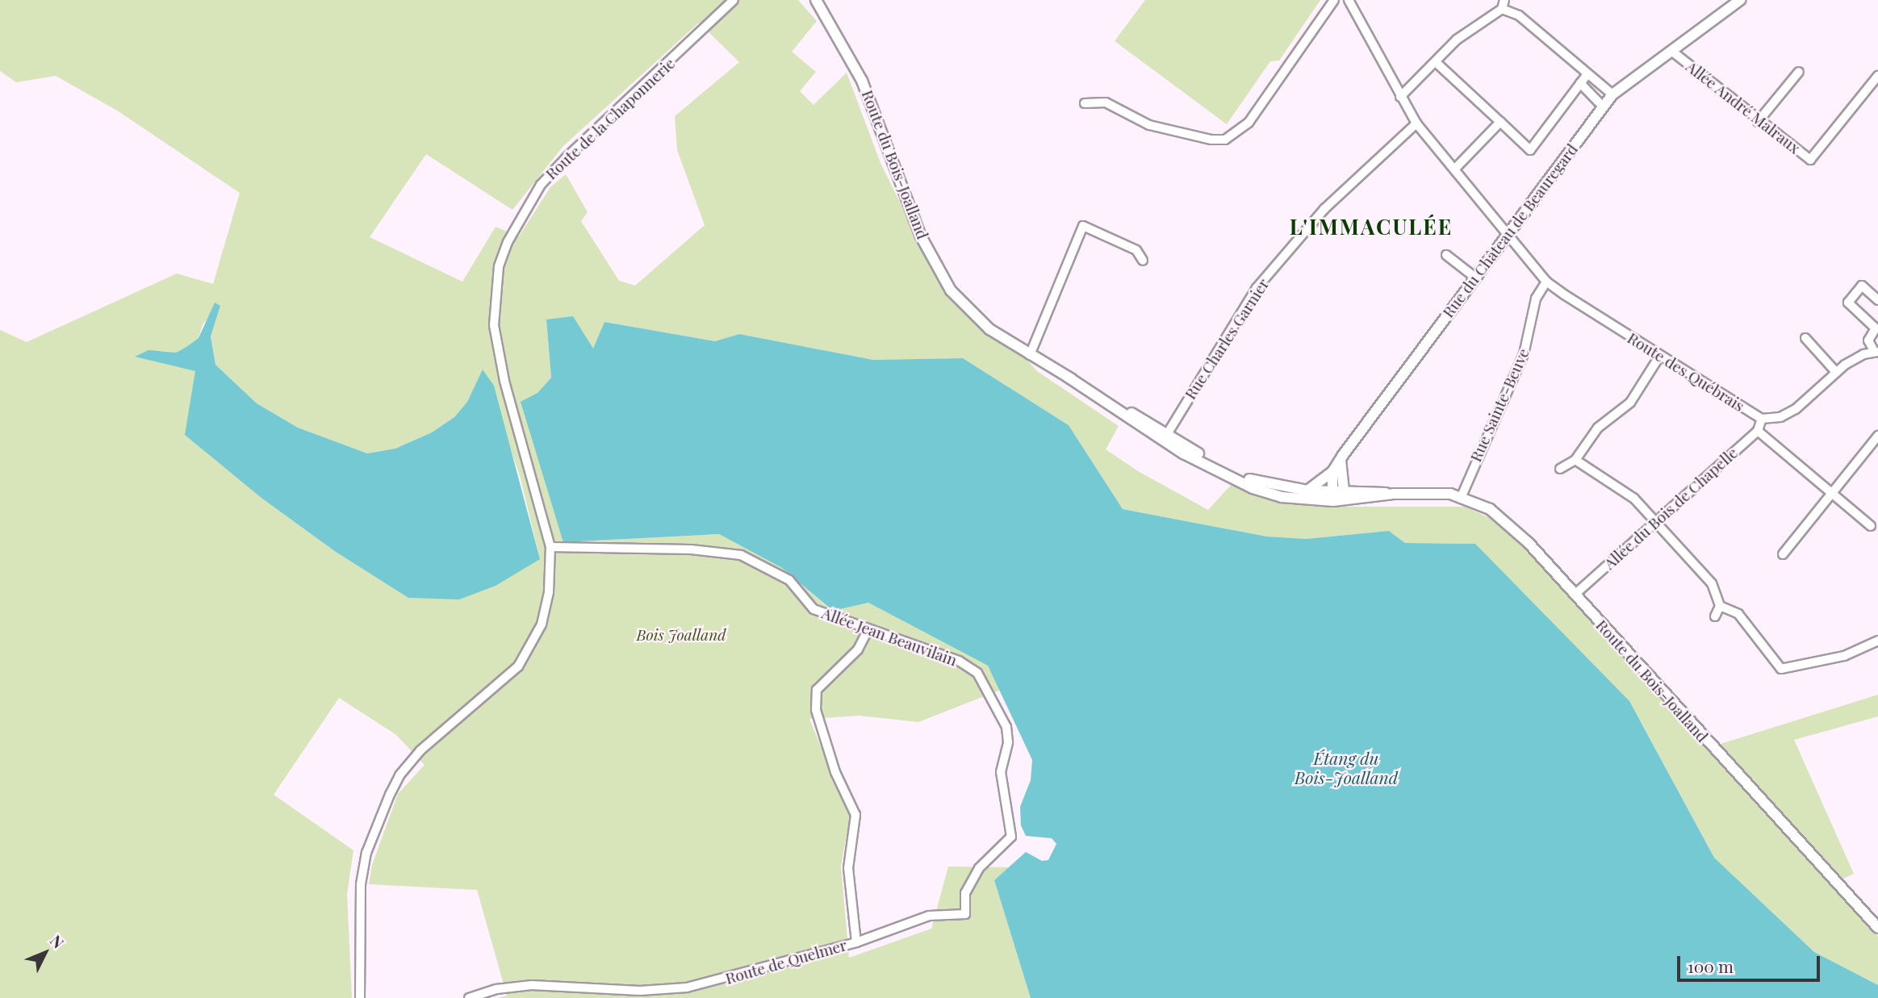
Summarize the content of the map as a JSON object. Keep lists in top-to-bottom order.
{
  "streets": {
    "street": [
      "Allée André Malraux",
      "Route de la Chaponnerie",
      "Route du Bois-Joalland",
      "Rue du Château de Beauregard",
      "Rue Charles Garnier",
      "Route des Québrais",
      "Rue Sainte-Beuve",
      "Allée du Bois de Chapelle",
      "Allée Jean Beauvilain",
      "Route de Quelmer"
    ]
  },
  "crossings": [
    ["Allée André Malraux", "Rue du Château de Beauregard"],
    ["Route de la Chaponnerie", "Allée Jean Beauvilain"],
    ["Route du Bois-Joalland", "Rue du Château de Beauregard"],
    ["Route du Bois-Joalland", "Rue Charles Garnier"],
    ["Route du Bois-Joalland", "Rue Sainte-Beuve"],
    ["Route du Bois-Joalland", "Allée du Bois de Chapelle"],
    ["Rue du Château de Beauregard", "Route des Québrais"],
    ["Rue Charles Garnier", "Route des Québrais"],
    ["Route des Québrais", "Rue Sainte-Beuve"],
    ["Route des Québrais", "Allée du Bois de Chapelle"],
    ["Allée Jean Beauvilain", "Route de Quelmer"]
  ],
  "districts": ["L'IMMACULÉE"],
  "water": ["Étang du Bois-Joalland"],
  "parks": ["Bois Joalland"],
  "scale_bar": "100 m",
  "north": "top right"
}
